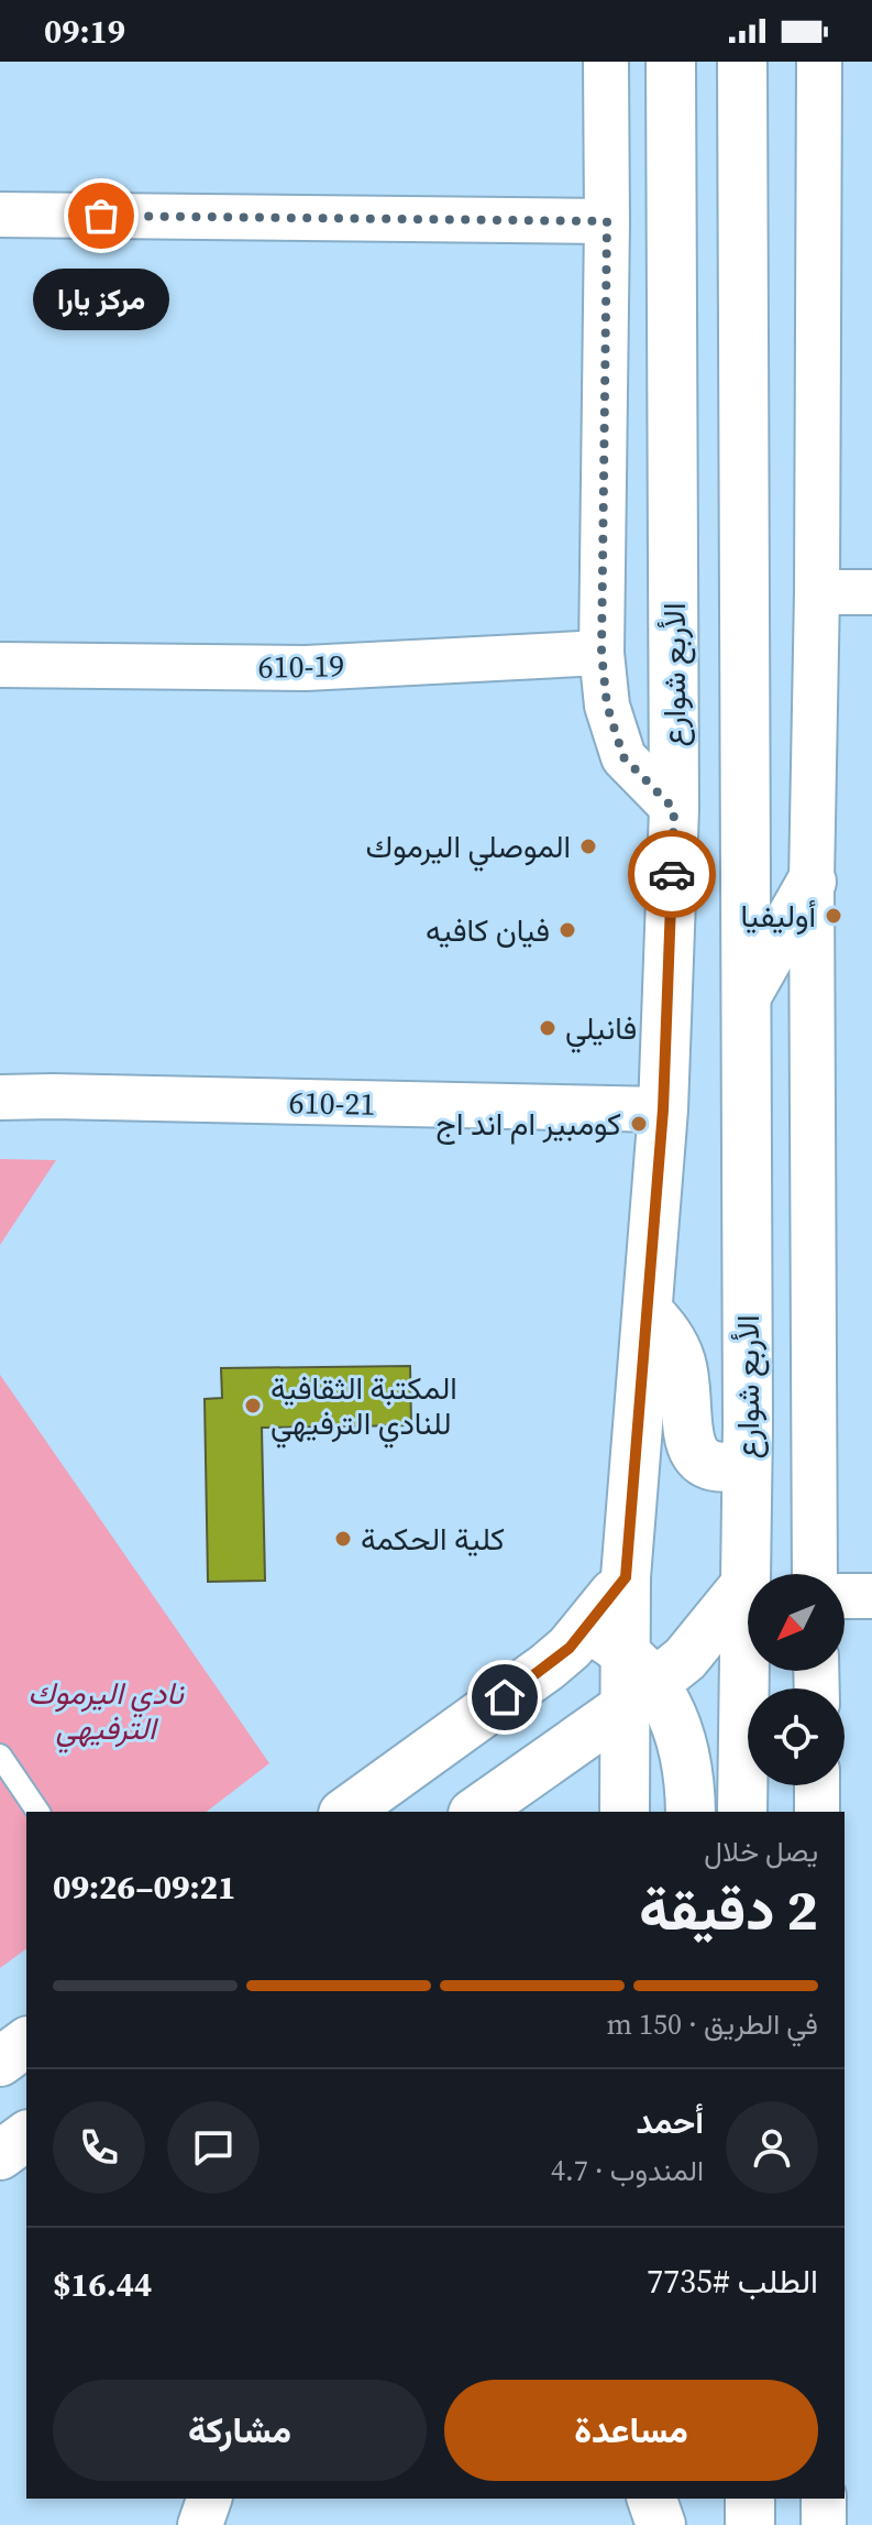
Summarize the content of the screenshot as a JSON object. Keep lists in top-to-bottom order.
{
  "streets": {
    "main road": ["الأربع شوارع"],
    "street": ["610-19", "610-21"]
  },
  "crossings": [
    ["الأربع شوارع", "610-21"]
  ],
  "parks": ["نادي اليرموك الترفيهي"],
  "places": [
    "مركز يارا",
    "الموصلي اليرموك",
    "أوليفيا",
    "فيان كافيه",
    "فانيلي",
    "كومبير ام اند اج",
    "المكتبة الثقافية للنادي الترفيهي",
    "كلية الحكمة"
  ],
  "north": "bottom left",
  "page": {
    "status": "09:19",
    "bubble": "مركز يارا",
    "heading": ["2 دقيقة", "يصل خلال", "09:21–09:26"],
    "panel": [
      "أحمد",
      "المندوب · 4.7",
      "الطلب #7735",
      "$16.44"
    ],
    "bar": "في الطريق · 150 m",
    "buttons": ["مساعدة", "مشاركة"]
  }
}
